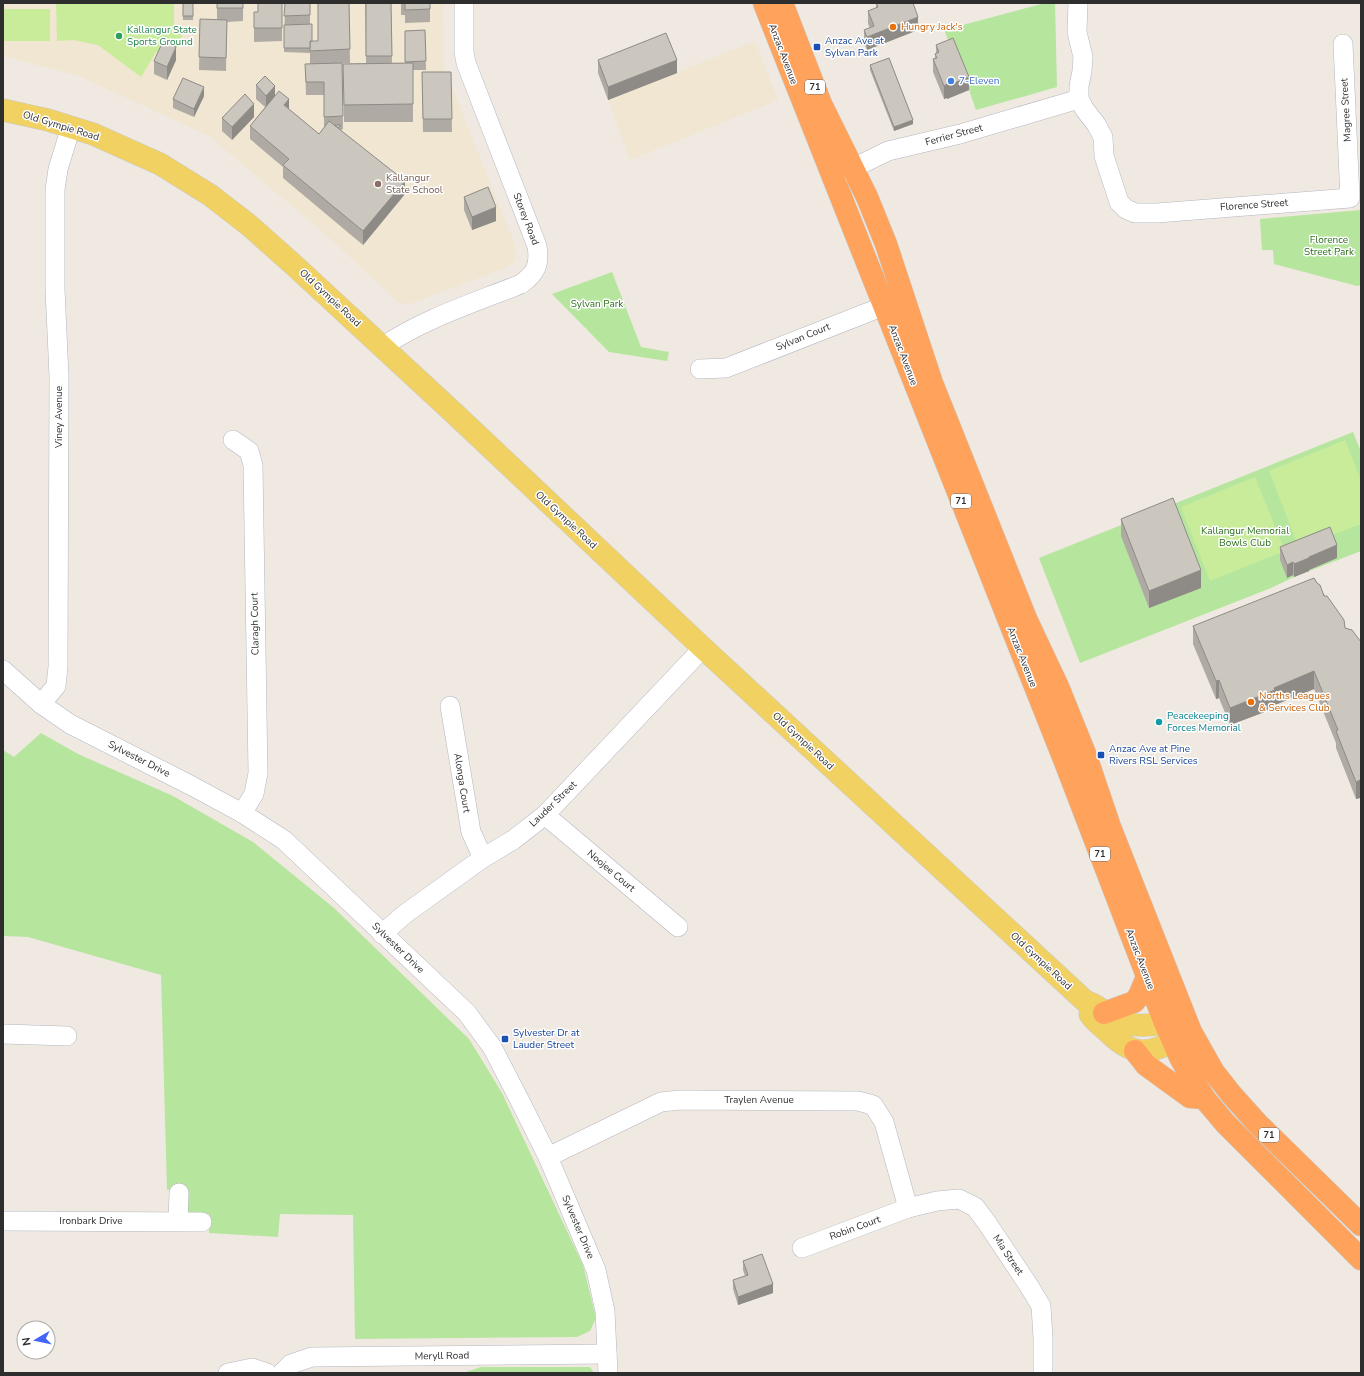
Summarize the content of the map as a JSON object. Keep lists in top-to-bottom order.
{
  "streets": {
    "highway": ["Anzac Avenue", "71"],
    "main road": ["Old Gympie Road"],
    "street": [
      "Magree Street",
      "Ferrier Street",
      "Florence Street",
      "Storey Road",
      "Sylvan Court",
      "Viney Avenue",
      "Claragh Court",
      "Sylvester Drive",
      "Alonga Court",
      "Lauder Street",
      "Noojee Court",
      "Traylen Avenue",
      "Ironbark Drive",
      "Robin Court",
      "Mia Street",
      "Meryll Road"
    ]
  },
  "crossings": [
    ["Anzac Avenue", "Old Gympie Road"],
    ["Anzac Avenue", "Ferrier Street"],
    ["Anzac Avenue", "Sylvan Court"],
    ["Magree Street", "Florence Street"],
    ["Old Gympie Road", "Storey Road"],
    ["Old Gympie Road", "Viney Avenue"],
    ["Old Gympie Road", "Lauder Street"],
    ["Ferrier Street", "Florence Street"],
    ["Viney Avenue", "Sylvester Drive"],
    ["Claragh Court", "Sylvester Drive"],
    ["Sylvester Drive", "Lauder Street"],
    ["Sylvester Drive", "Traylen Avenue"],
    ["Sylvester Drive", "Meryll Road"],
    ["Alonga Court", "Lauder Street"],
    ["Lauder Street", "Noojee Court"],
    ["Traylen Avenue", "Robin Court"],
    ["Traylen Avenue", "Mia Street"],
    ["Robin Court", "Mia Street"]
  ],
  "parks": ["Florence Street Park", "Sylvan Park", "Kallangur Memorial Bowls Club"],
  "places": {
    "other": [
      "Hungry Jack's",
      "Kallangur State Sports Ground",
      "7-Eleven",
      "Kallangur State School",
      "Norths Leagues & Services Club",
      "Peacekeeping Forces Memorial"
    ],
    "transit": ["Anzac Ave at Sylvan Park", "Anzac Ave at Pine Rivers RSL Services", "Sylvester Dr at Lauder Street"]
  },
  "north": "left"
}
